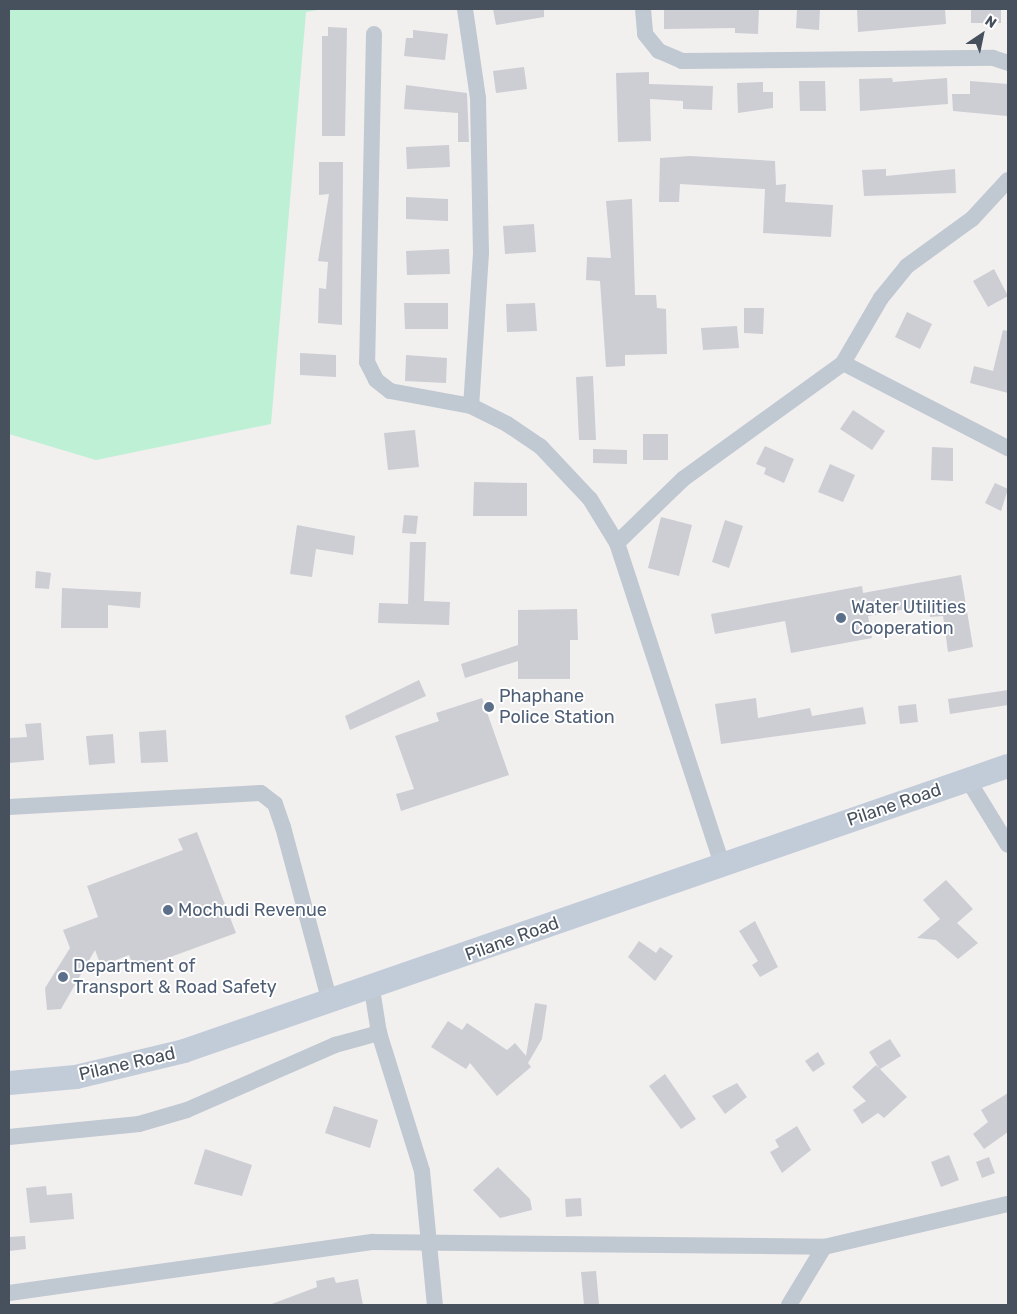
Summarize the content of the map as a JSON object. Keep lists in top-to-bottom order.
{
  "streets": {
    "main road": ["Pilane Road"]
  },
  "places": [
    "Water Utilities Cooperation",
    "Phaphane Police Station",
    "Mochudi Revenue",
    "Department of Transport & Road Safety"
  ],
  "north": "top right"
}
